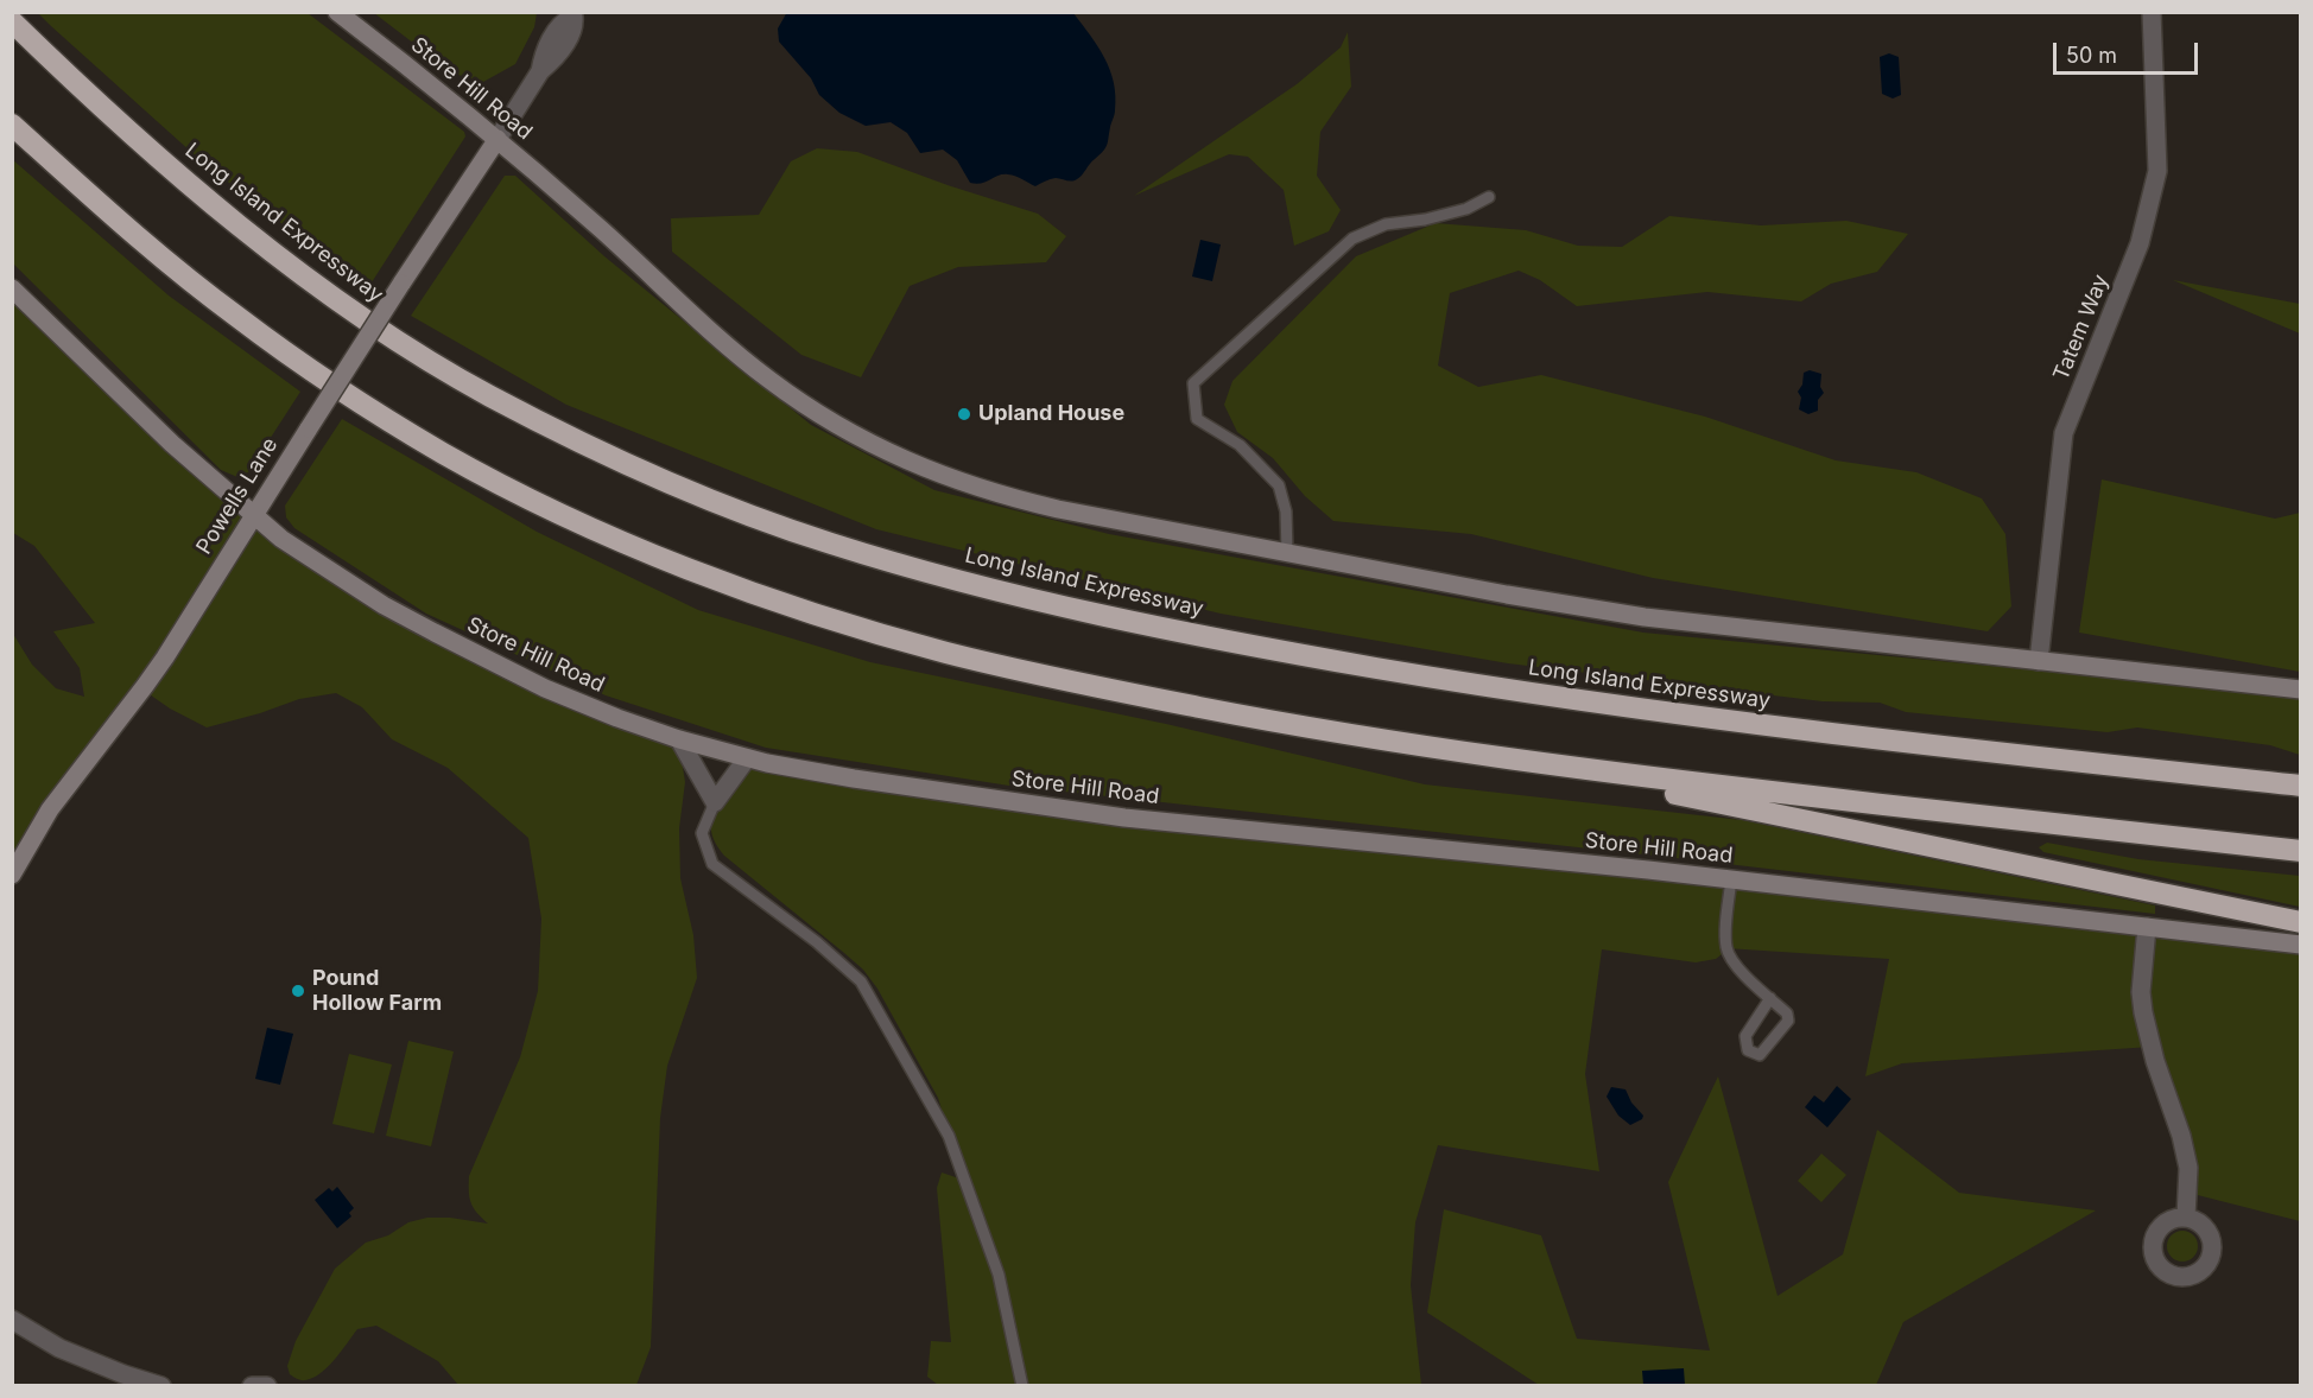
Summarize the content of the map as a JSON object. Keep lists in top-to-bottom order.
{
  "streets": {
    "highway": ["Long Island Expressway"],
    "main road": ["Store Hill Road", "Powells Lane"],
    "street": ["Tatem Way"]
  },
  "crossings": [
    ["Store Hill Road", "Tatem Way"],
    ["Store Hill Road", "Powells Lane"]
  ],
  "places": ["Upland House", "Pound Hollow Farm"],
  "scale_bar": "50 m"
}
